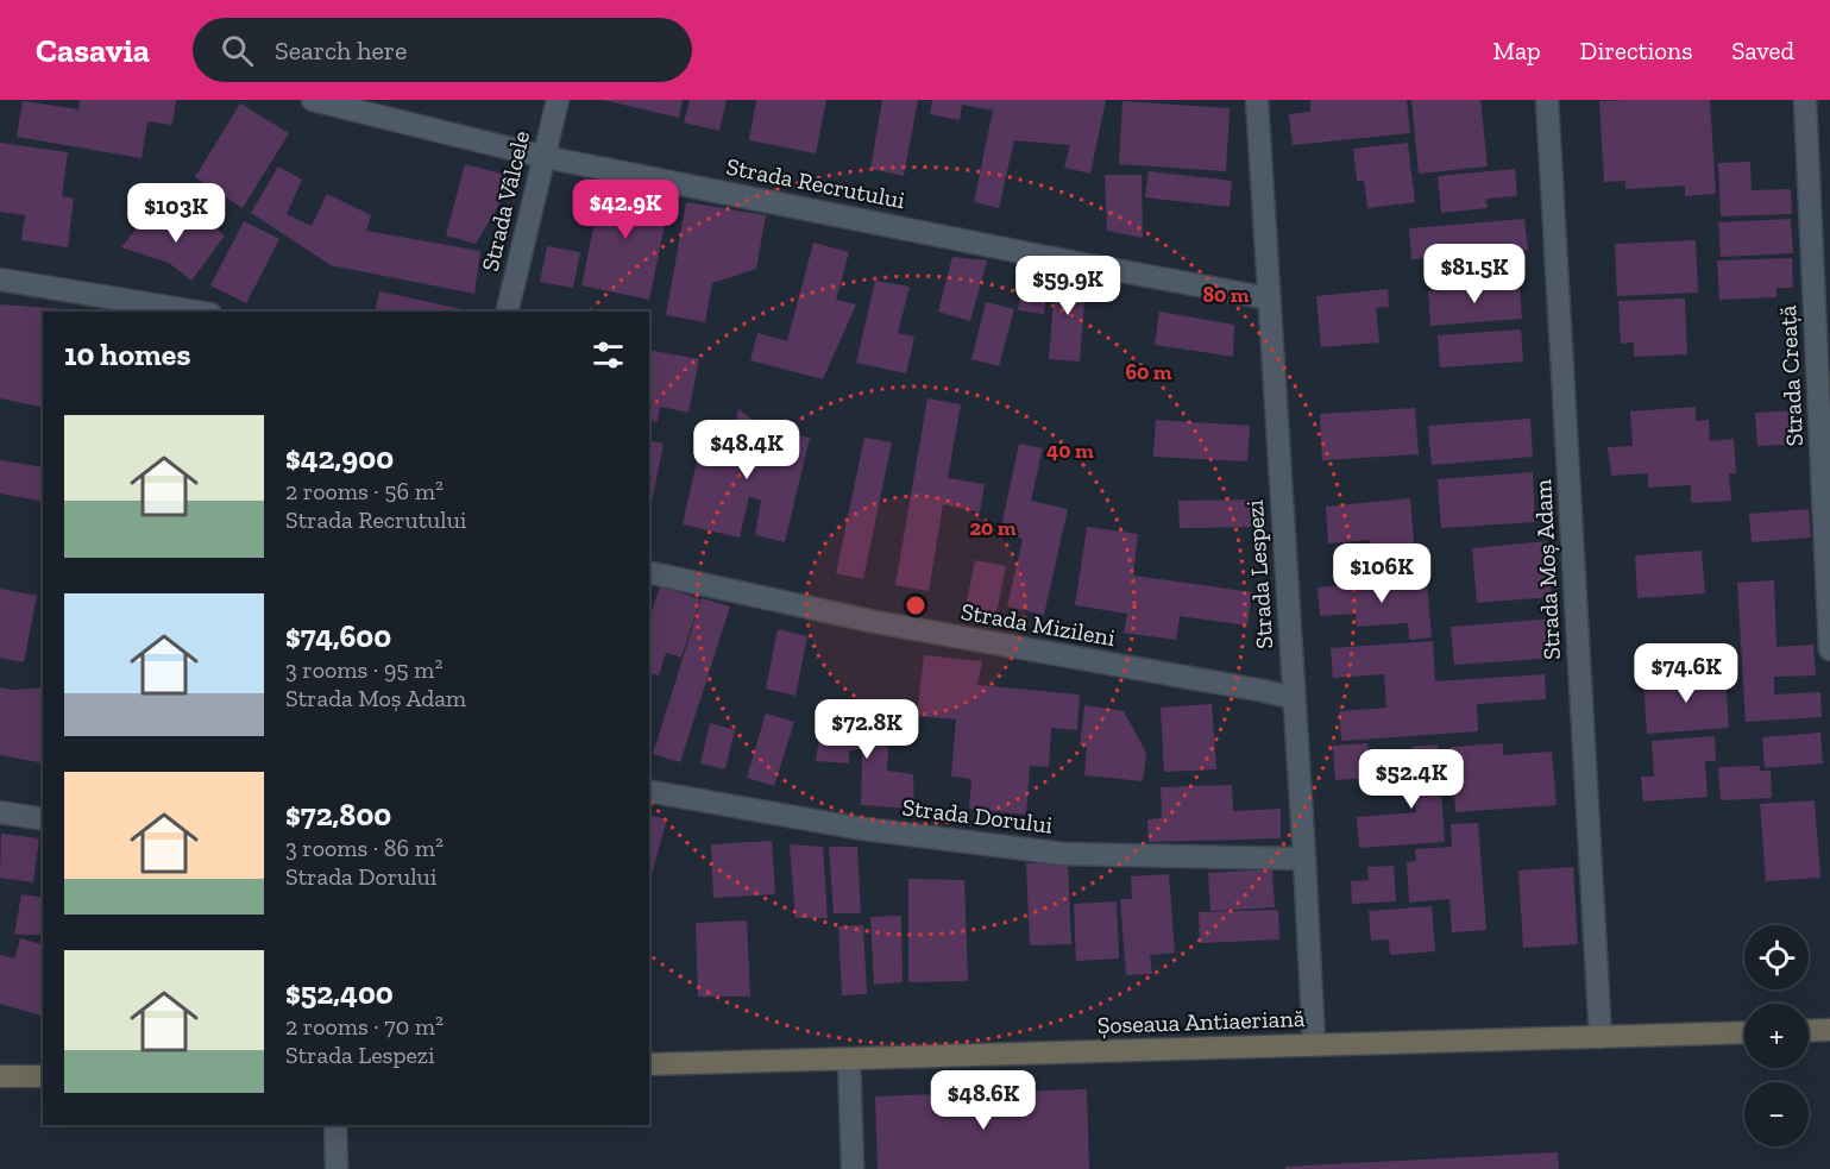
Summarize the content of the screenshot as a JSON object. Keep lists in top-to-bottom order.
{
  "streets": {
    "main road": ["Șoseaua Antiaeriană"],
    "street": [
      "Strada Recrutului",
      "Strada Vâlcele",
      "Strada Creață",
      "Strada Moș Adam",
      "Strada Lespezi",
      "Strada Mizileni",
      "Strada Dorului"
    ]
  },
  "crossings": [
    ["Strada Recrutului", "Strada Vâlcele"],
    ["Strada Recrutului", "Strada Lespezi"],
    ["Strada Moș Adam", "Șoseaua Antiaeriană"],
    ["Strada Lespezi", "Strada Mizileni"],
    ["Strada Lespezi", "Strada Dorului"],
    ["Strada Lespezi", "Șoseaua Antiaeriană"]
  ],
  "page": {
    "header": "Casavia",
    "search": "Search here",
    "nav": ["Map", "Directions", "Saved"],
    "price": [
      "$42.9K",
      "$103K",
      "$81.5K",
      "$59.9K",
      "$48.4K",
      "$106K",
      "$74.6K",
      "$72.8K",
      "$52.4K",
      "$48.6K"
    ],
    "heading": "10 homes",
    "list": [
      {
        "name": "$42,900",
        "note": "2 rooms · 56 m² · Strada Recrutului"
      },
      {
        "name": "$74,600",
        "note": "3 rooms · 95 m² · Strada Moș Adam"
      },
      {
        "name": "$72,800",
        "note": "3 rooms · 86 m² · Strada Dorului"
      },
      {
        "name": "$52,400",
        "note": "2 rooms · 70 m² · Strada Lespezi"
      }
    ],
    "map_buttons": ["+", "−"]
  },
  "rings": [
    "80 m",
    "60 m",
    "40 m",
    "20 m"
  ]
}
